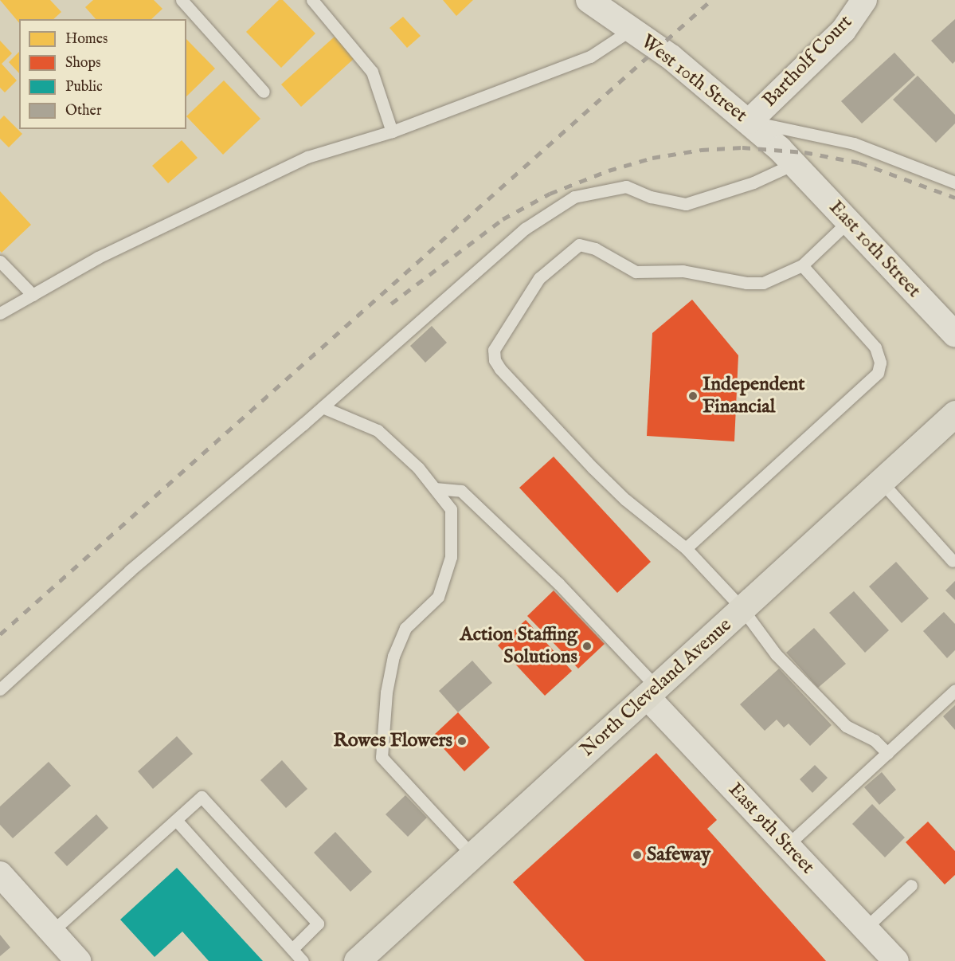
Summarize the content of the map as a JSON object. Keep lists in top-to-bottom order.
{
  "streets": {
    "highway": ["North Cleveland Avenue"],
    "street": [
      "Bartholf Court",
      "West 10th Street",
      "East 10th Street",
      "East 9th Street"
    ]
  },
  "crossings": [
    ["Bartholf Court", "West 10th Street"],
    ["West 10th Street", "East 10th Street"],
    ["North Cleveland Avenue", "East 9th Street"]
  ],
  "places": [
    "Independent Financial",
    "Action Staffing Solutions",
    "Rowes Flowers",
    "Safeway"
  ],
  "legend": [
    "Homes",
    "Shops",
    "Public",
    "Other"
  ]
}
